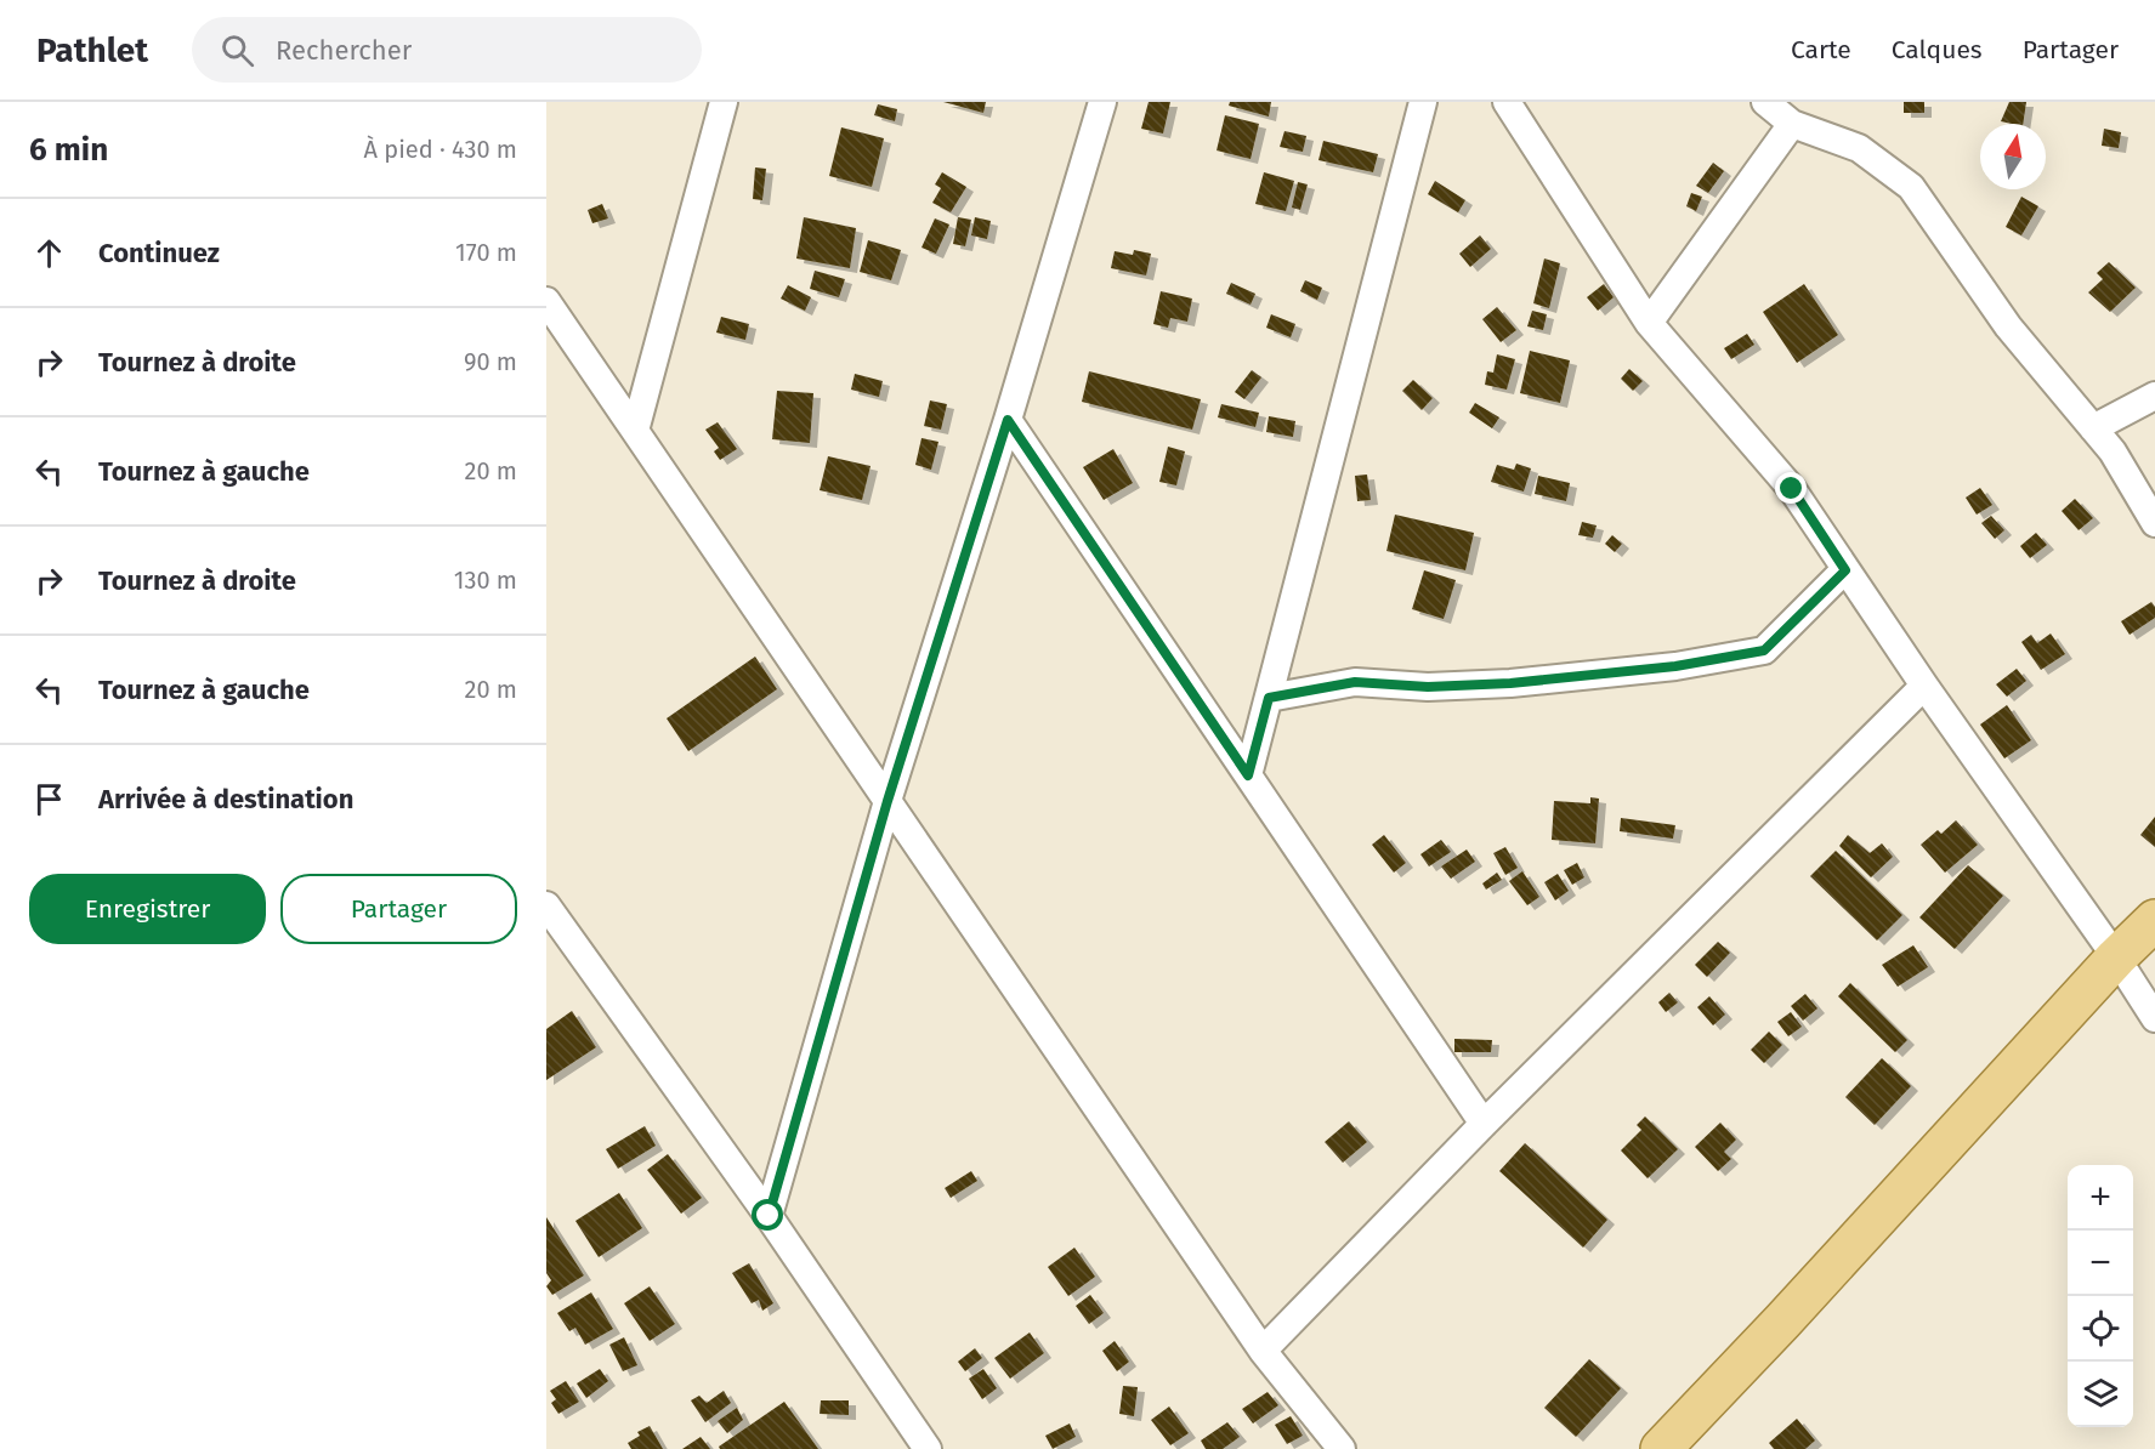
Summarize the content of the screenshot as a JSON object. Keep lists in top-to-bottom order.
{
  "north": "top",
  "page": {
    "header": "Pathlet",
    "search": "Rechercher",
    "nav": ["Carte", "Calques", "Partager"],
    "heading": ["6 min", "À pied · 430 m"],
    "list": [
      ["Continuez", "170 m"],
      ["Tournez à droite", "90 m"],
      ["Tournez à gauche", "20 m"],
      ["Tournez à droite", "130 m"],
      ["Tournez à gauche", "20 m"],
      "Arrivée à destination"
    ],
    "buttons": ["Enregistrer", "Partager"],
    "map_buttons": ["+", "−"]
  }
}
